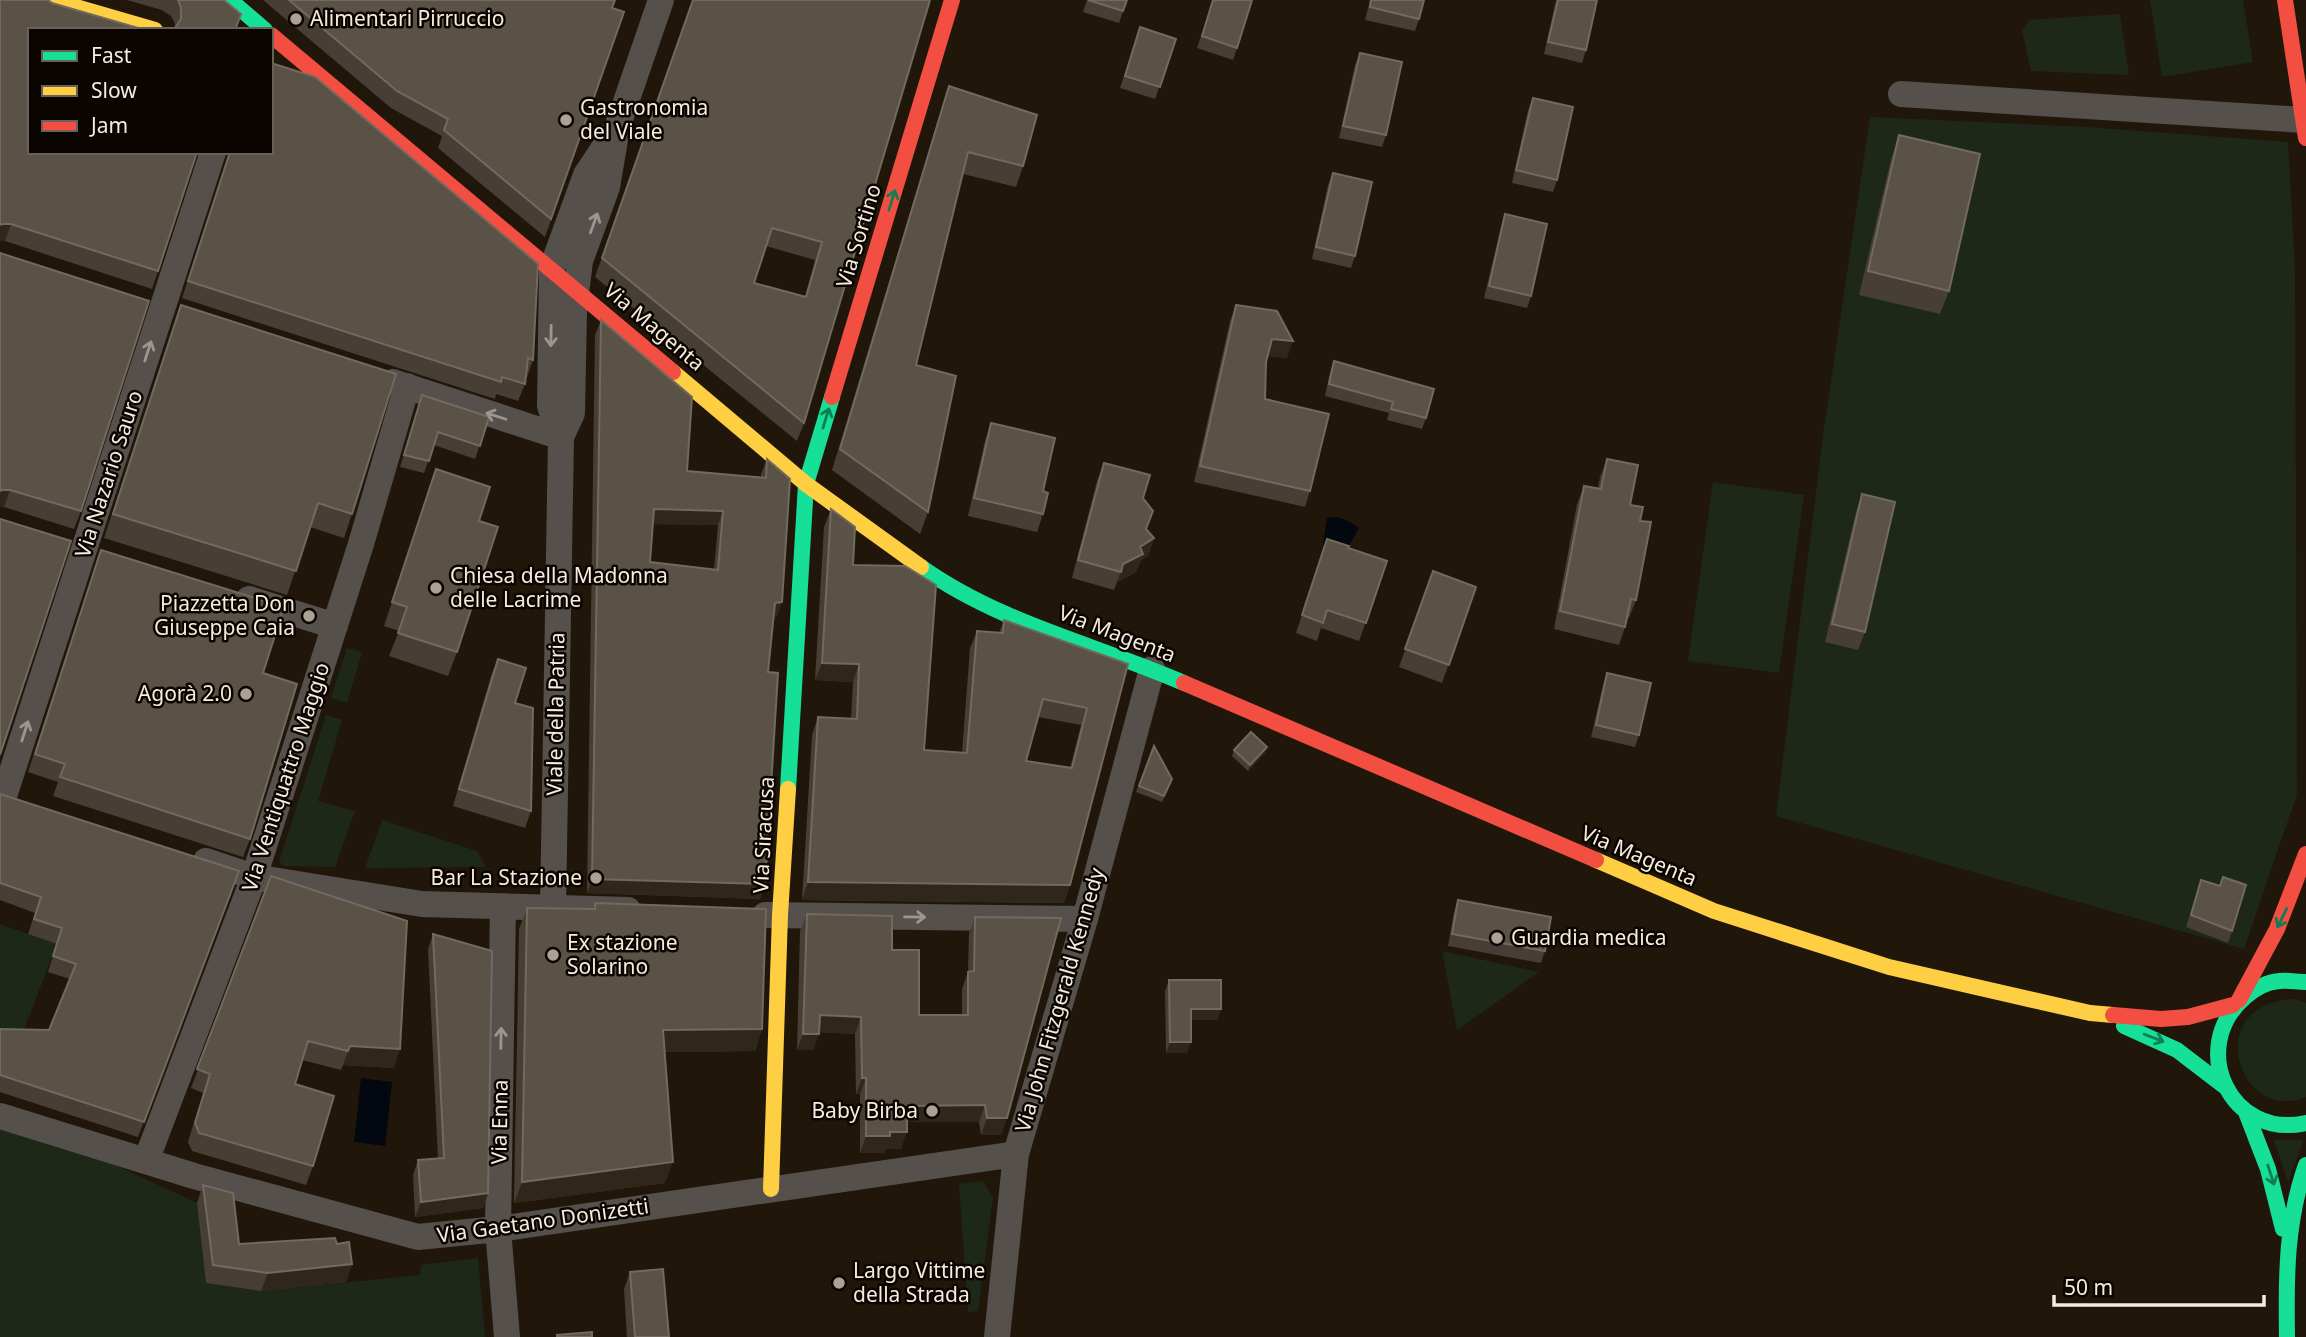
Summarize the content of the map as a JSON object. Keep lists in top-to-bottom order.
{
  "streets": {
    "street": [
      "Via Sortino",
      "Via Magenta",
      "Via Nazario Sauro",
      "Viale della Patria",
      "Via Ventiquattro Maggio",
      "Via Siracusa",
      "Via John Fitzgerald Kennedy",
      "Via Enna",
      "Via Gaetano Donizetti"
    ]
  },
  "crossings": [
    ["Via Sortino", "Via Magenta"],
    ["Via Sortino", "Via Siracusa"],
    ["Via Magenta", "Via Siracusa"],
    ["Via Magenta", "Via John Fitzgerald Kennedy"],
    ["Via Ventiquattro Maggio", "Via Gaetano Donizetti"],
    ["Via Siracusa", "Via Gaetano Donizetti"],
    ["Via John Fitzgerald Kennedy", "Via Gaetano Donizetti"],
    ["Via Enna", "Via Gaetano Donizetti"]
  ],
  "one_way": ["Via Sortino", "Via Nazario Sauro", "Via Enna"],
  "places": [
    "Alimentari Pirruccio",
    "Gastronomia del Viale",
    "Chiesa della Madonna delle Lacrime",
    "Piazzetta Don Giuseppe Caia",
    "Agorà 2.0",
    "Bar La Stazione",
    "Guardia medica",
    "Ex stazione Solarino",
    "Baby Birba",
    "Largo Vittime della Strada"
  ],
  "legend": ["Fast", "Slow", "Jam"],
  "scale_bar": "50 m"
}
